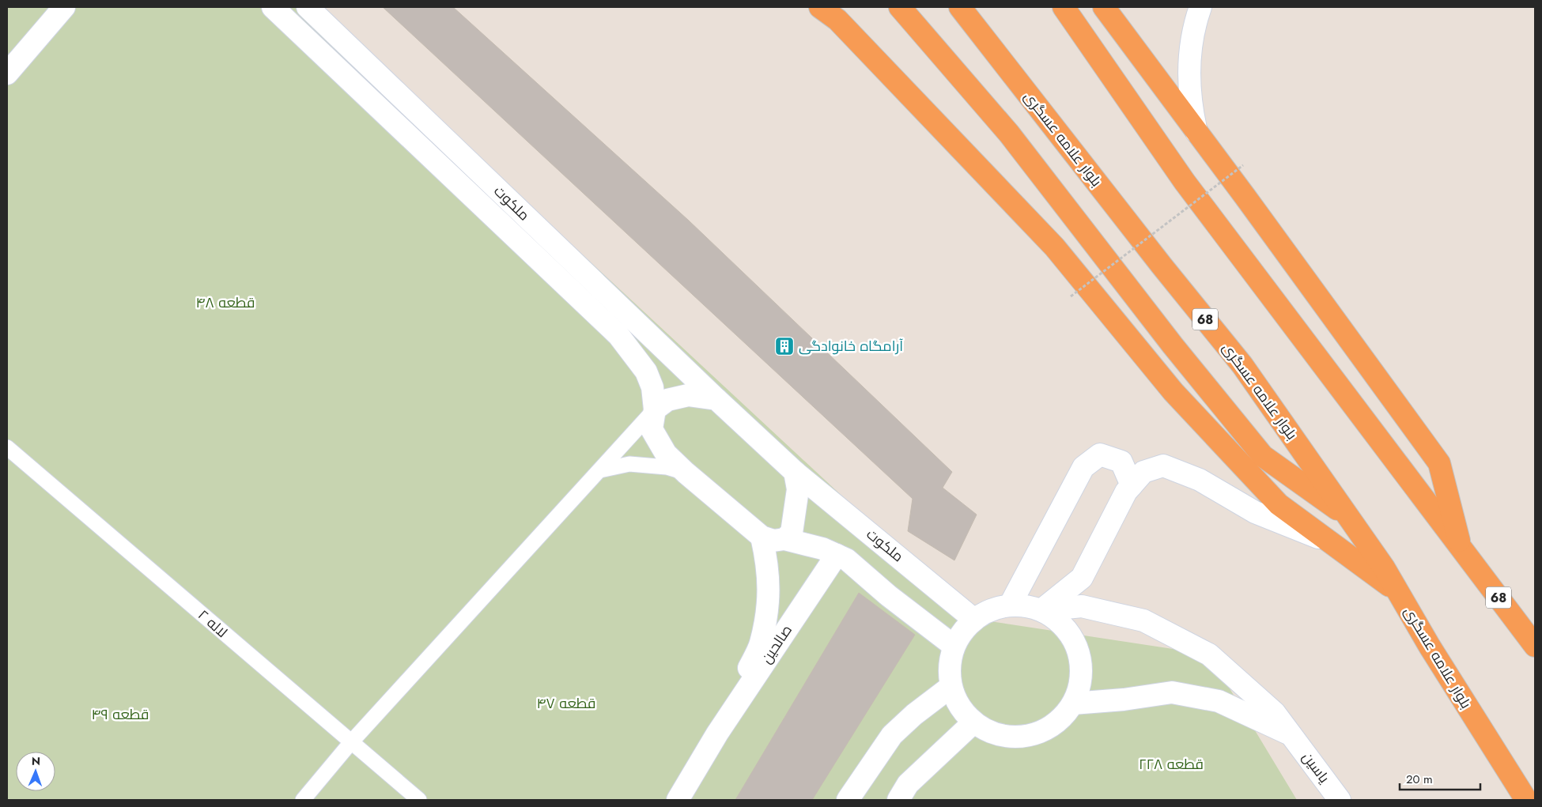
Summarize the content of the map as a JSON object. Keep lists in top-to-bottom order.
{
  "streets": {
    "highway": ["بلوار علامه عسگری", "68"],
    "street": ["ملکوت", "صالحین", "یاسین"],
    "lane": ["لاله ۲"]
  },
  "crossings": [
    ["ملکوت", "صالحین"],
    ["ملکوت", "یاسین"]
  ],
  "parks": [
    "قطعه ۴۸",
    "قطعه ۴۷",
    "قطعه ۴۹",
    "قطعه ۲۲۸"
  ],
  "places": {
    "building": ["آرامگاه خانوادگی"]
  },
  "scale_bar": "20 m",
  "north": "top"
}
